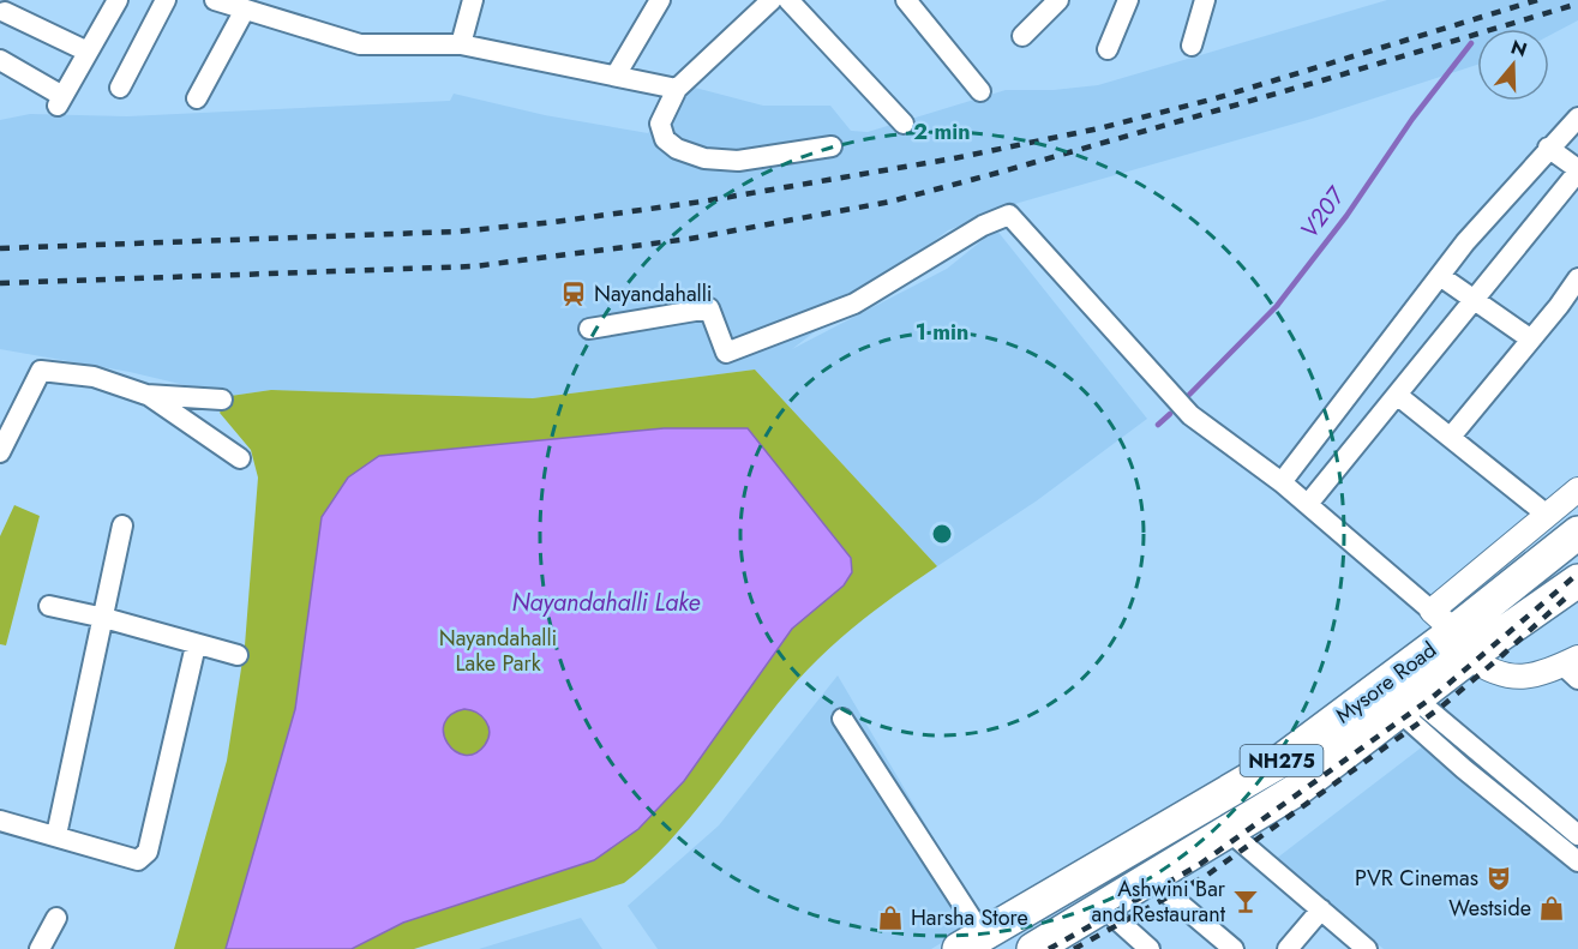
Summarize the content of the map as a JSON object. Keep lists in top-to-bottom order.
{
  "streets": {
    "highway": ["Mysore Road", "NH275"]
  },
  "water": ["V207", "Nayandahalli Lake"],
  "parks": ["Nayandahalli Lake Park"],
  "places": {
    "station": ["Nayandahalli"],
    "theatre": ["PVR Cinemas"],
    "bar": ["Ashwini Bar and Restaurant"],
    "shop": ["Westside", "Harsha Store"]
  },
  "north": "top",
  "rings": ["2 min", "1 min"]
}
